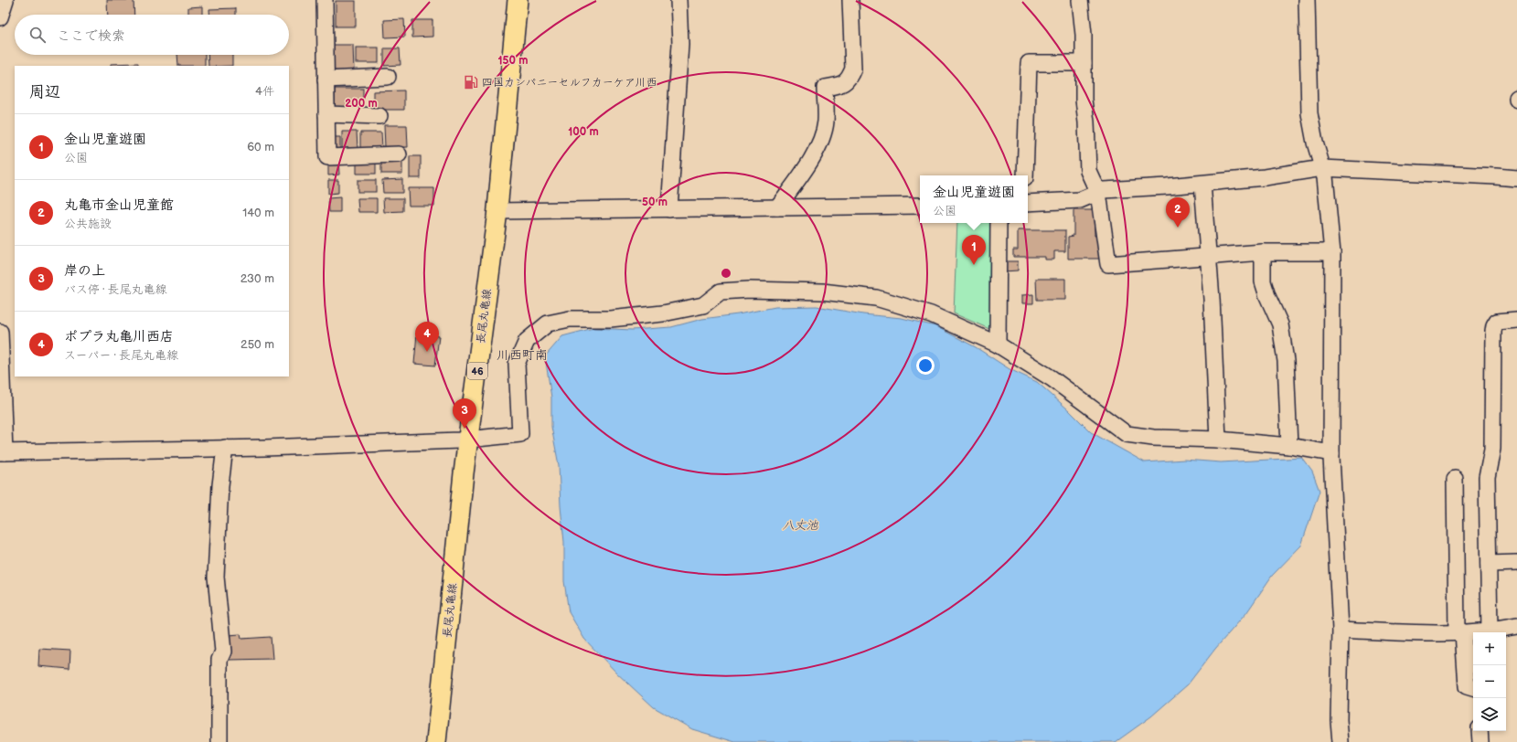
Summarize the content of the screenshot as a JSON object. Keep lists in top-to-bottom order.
{
  "streets": {
    "main road": ["長尾丸亀線", "46"]
  },
  "districts": ["川西町南"],
  "water": ["八丈池"],
  "places": {
    "fuel station": ["四国カンパニーセルフカーケア川西"]
  },
  "page": {
    "search": "ここで検索",
    "heading": ["周辺", "4件"],
    "list": [
      {
        "mark": "1",
        "name": "金山児童遊園",
        "note": "公園",
        "value": "60 m"
      },
      {
        "mark": "2",
        "name": "丸亀市金山児童館",
        "note": "公共施設",
        "value": "140 m"
      },
      {
        "mark": "3",
        "name": "岸の上",
        "note": "バス停 · 長尾丸亀線",
        "value": "230 m"
      },
      {
        "mark": "4",
        "name": "ポプラ丸亀川西店",
        "note": "スーパー · 長尾丸亀線",
        "value": "250 m"
      }
    ],
    "popup": ["金山児童遊園", "公園"],
    "pins": [
      "2",
      "1",
      "4",
      "3"
    ],
    "map_buttons": ["+", "−"]
  },
  "rings": [
    "150 m",
    "200 m",
    "100 m",
    "50 m"
  ]
}
